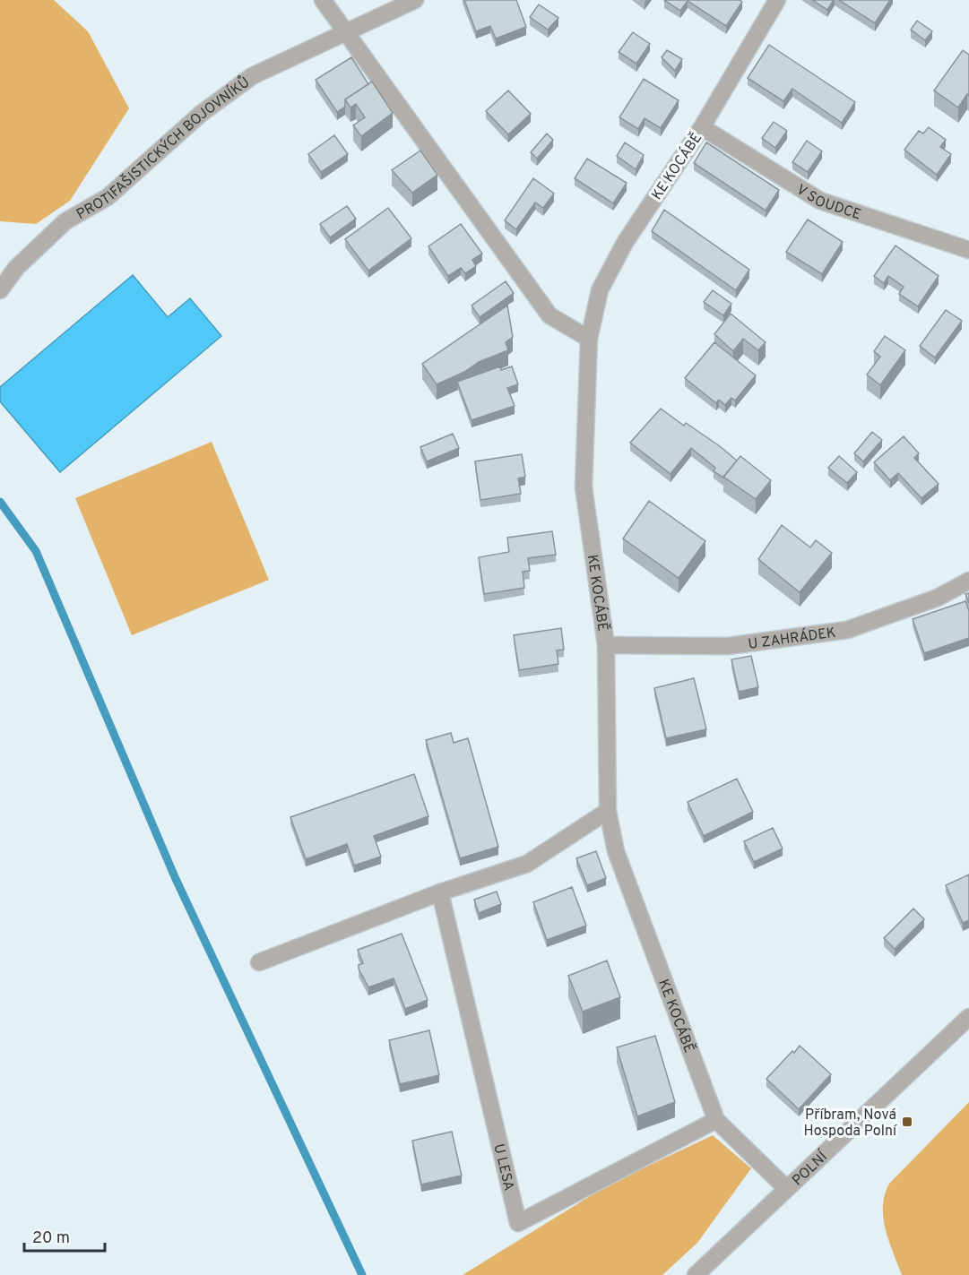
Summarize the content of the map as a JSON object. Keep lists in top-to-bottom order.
{
  "streets": {
    "street": [
      "PROTIFAŠISTICKÝCH BOJOVNÍKŮ",
      "KE KOCÁBĚ",
      "V SOUDCE",
      "U ZAHRÁDEK",
      "U LESA",
      "POLNÍ"
    ]
  },
  "crossings": [
    ["KE KOCÁBĚ", "V SOUDCE"],
    ["KE KOCÁBĚ", "U ZAHRÁDEK"],
    ["KE KOCÁBĚ", "U LESA"],
    ["KE KOCÁBĚ", "POLNÍ"]
  ],
  "places": {
    "transit": ["Příbram, Nová Hospoda Polní"]
  },
  "scale_bar": "20 m"
}
